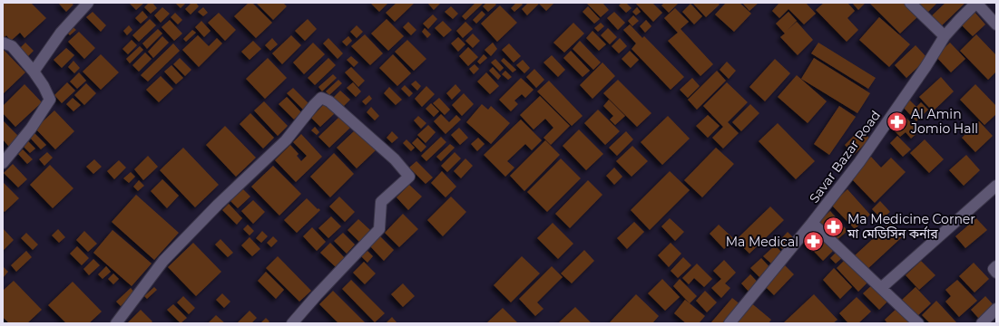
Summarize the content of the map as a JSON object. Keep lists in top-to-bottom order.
{
  "streets": {
    "street": ["Savar Bazar Road"]
  },
  "places": {
    "pharmacy": ["Al Amin Jomio Hall", "Ma Medicine Corner মা মেডিসিন কর্নার", "Ma Medical"]
  }
}
